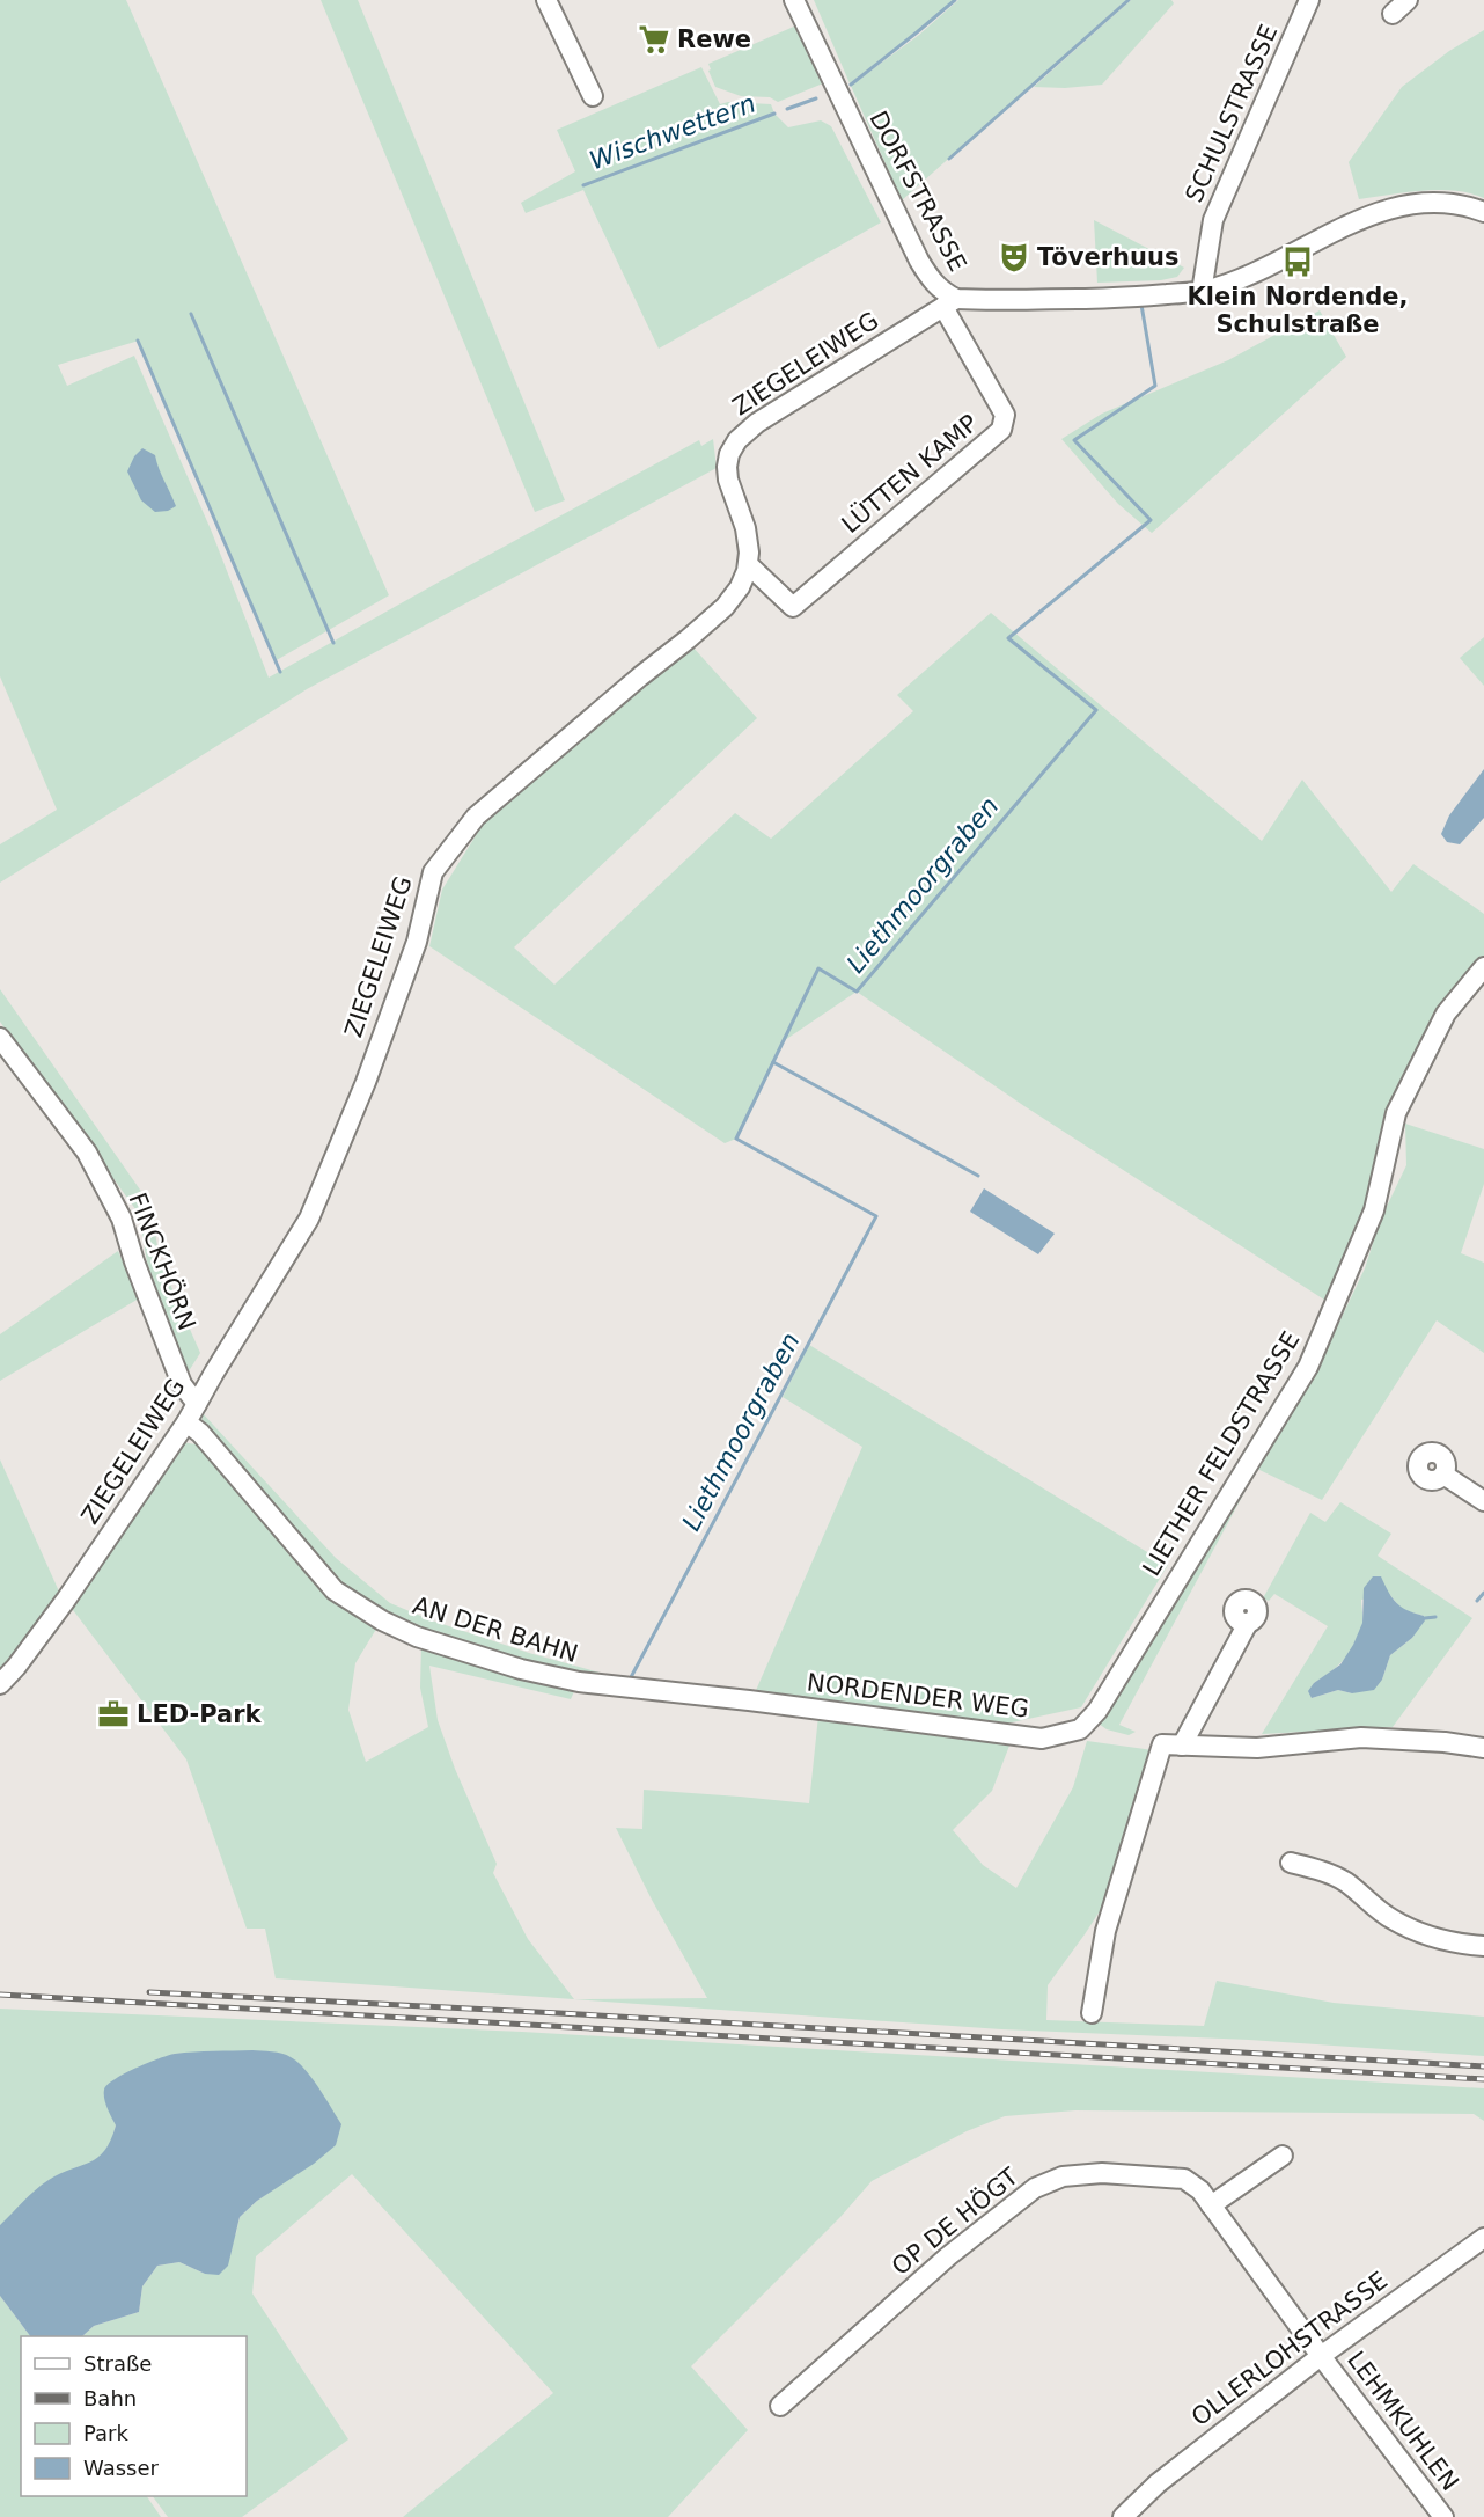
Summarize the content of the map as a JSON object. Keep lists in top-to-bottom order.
{
  "streets": {
    "street": [
      "SCHULSTRASSE",
      "DORFSTRASSE",
      "ZIEGELEIWEG",
      "LÜTTEN KAMP",
      "FINCKHÖRN",
      "LIETHER FELDSTRASSE",
      "AN DER BAHN",
      "NORDENDER WEG",
      "OP DE HÖGT",
      "OLLERLOHSTRASSE",
      "LEHMKUHLEN"
    ]
  },
  "crossings": [
    ["SCHULSTRASSE", "DORFSTRASSE"],
    ["DORFSTRASSE", "ZIEGELEIWEG"],
    ["DORFSTRASSE", "LÜTTEN KAMP"],
    ["ZIEGELEIWEG", "LÜTTEN KAMP"],
    ["ZIEGELEIWEG", "FINCKHÖRN"],
    ["ZIEGELEIWEG", "AN DER BAHN"],
    ["LIETHER FELDSTRASSE", "NORDENDER WEG"],
    ["AN DER BAHN", "NORDENDER WEG"],
    ["OP DE HÖGT", "OLLERLOHSTRASSE"],
    ["OP DE HÖGT", "LEHMKUHLEN"],
    ["OLLERLOHSTRASSE", "LEHMKUHLEN"]
  ],
  "water": ["Wischwettern", "Liethmoorgraben"],
  "places": {
    "supermarket": ["Rewe"],
    "theatre": ["Töverhuus"],
    "bus stop": ["Klein Nordende, Schulstraße"],
    "office": ["LED-Park"]
  },
  "legend": [
    "Straße",
    "Bahn",
    "Park",
    "Wasser"
  ]
}
